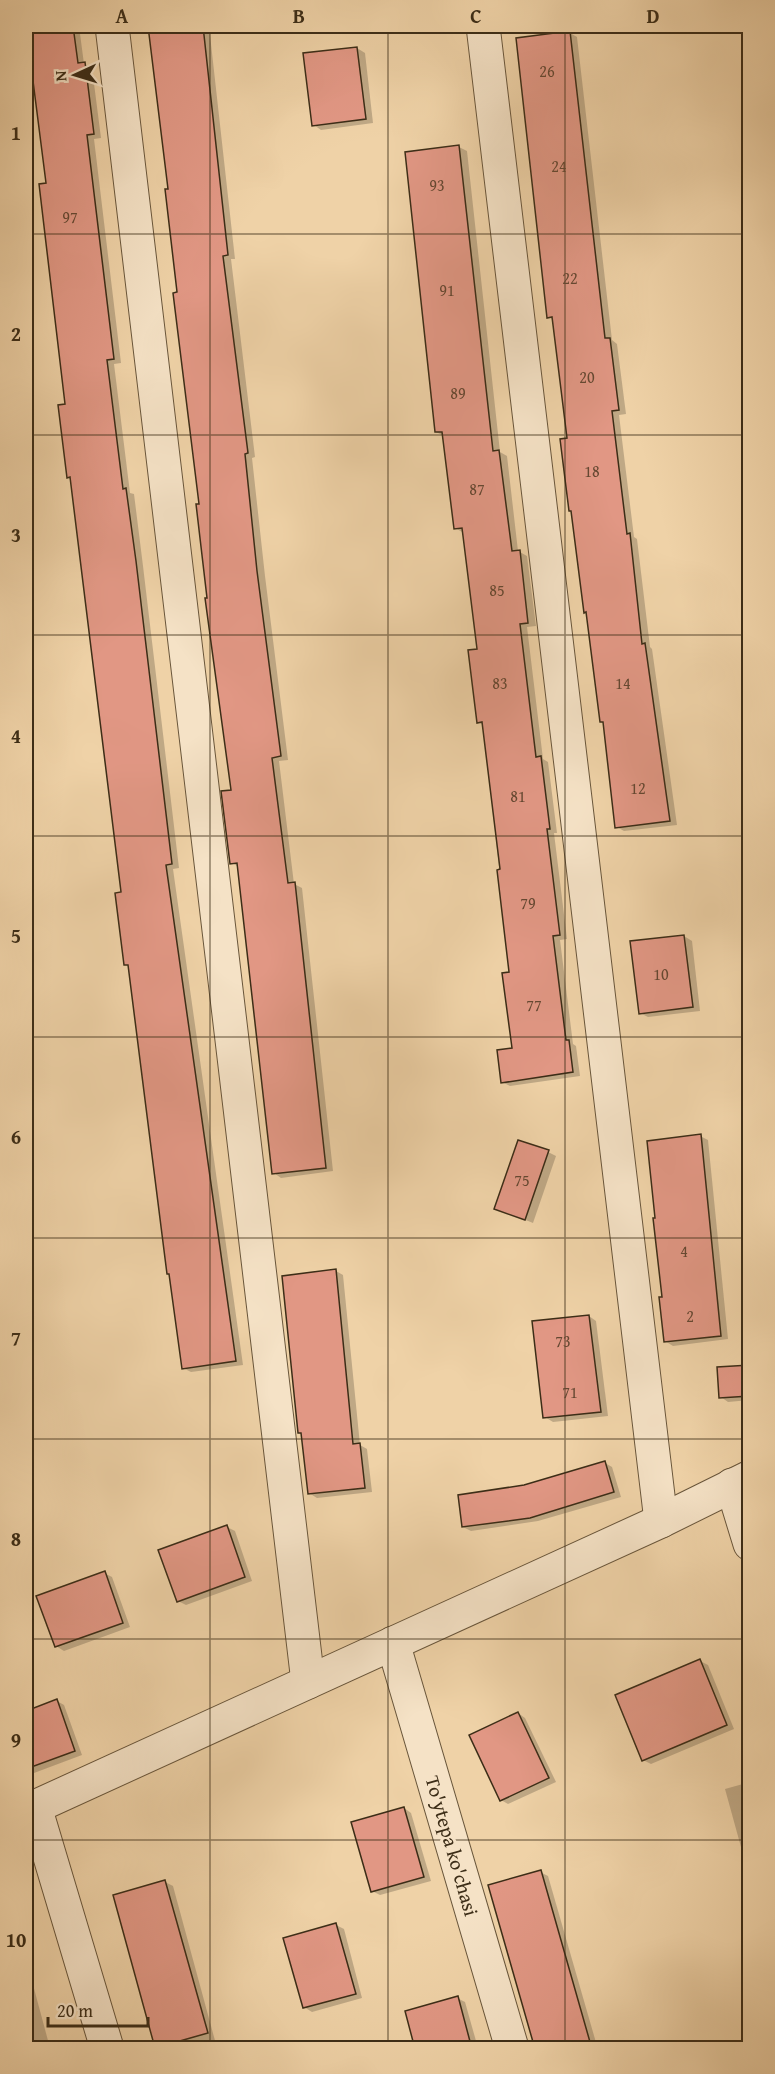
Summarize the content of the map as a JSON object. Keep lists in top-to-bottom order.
{
  "streets": {
    "street": ["To'ytepa ko'chasi"]
  },
  "house_numbers": [
    "26",
    "24",
    "93",
    "97",
    "22",
    "91",
    "20",
    "89",
    "18",
    "87",
    "85",
    "83",
    "14",
    "12",
    "81",
    "79",
    "10",
    "77",
    "75",
    "4",
    "2",
    "73",
    "71"
  ],
  "scale_bar": "20 m",
  "north": "left",
  "grid": {
    "columns": [
      "A",
      "B",
      "C",
      "D"
    ],
    "rows": [
      "1",
      "2",
      "3",
      "4",
      "5",
      "6",
      "7",
      "8",
      "9",
      "10"
    ]
  }
}
